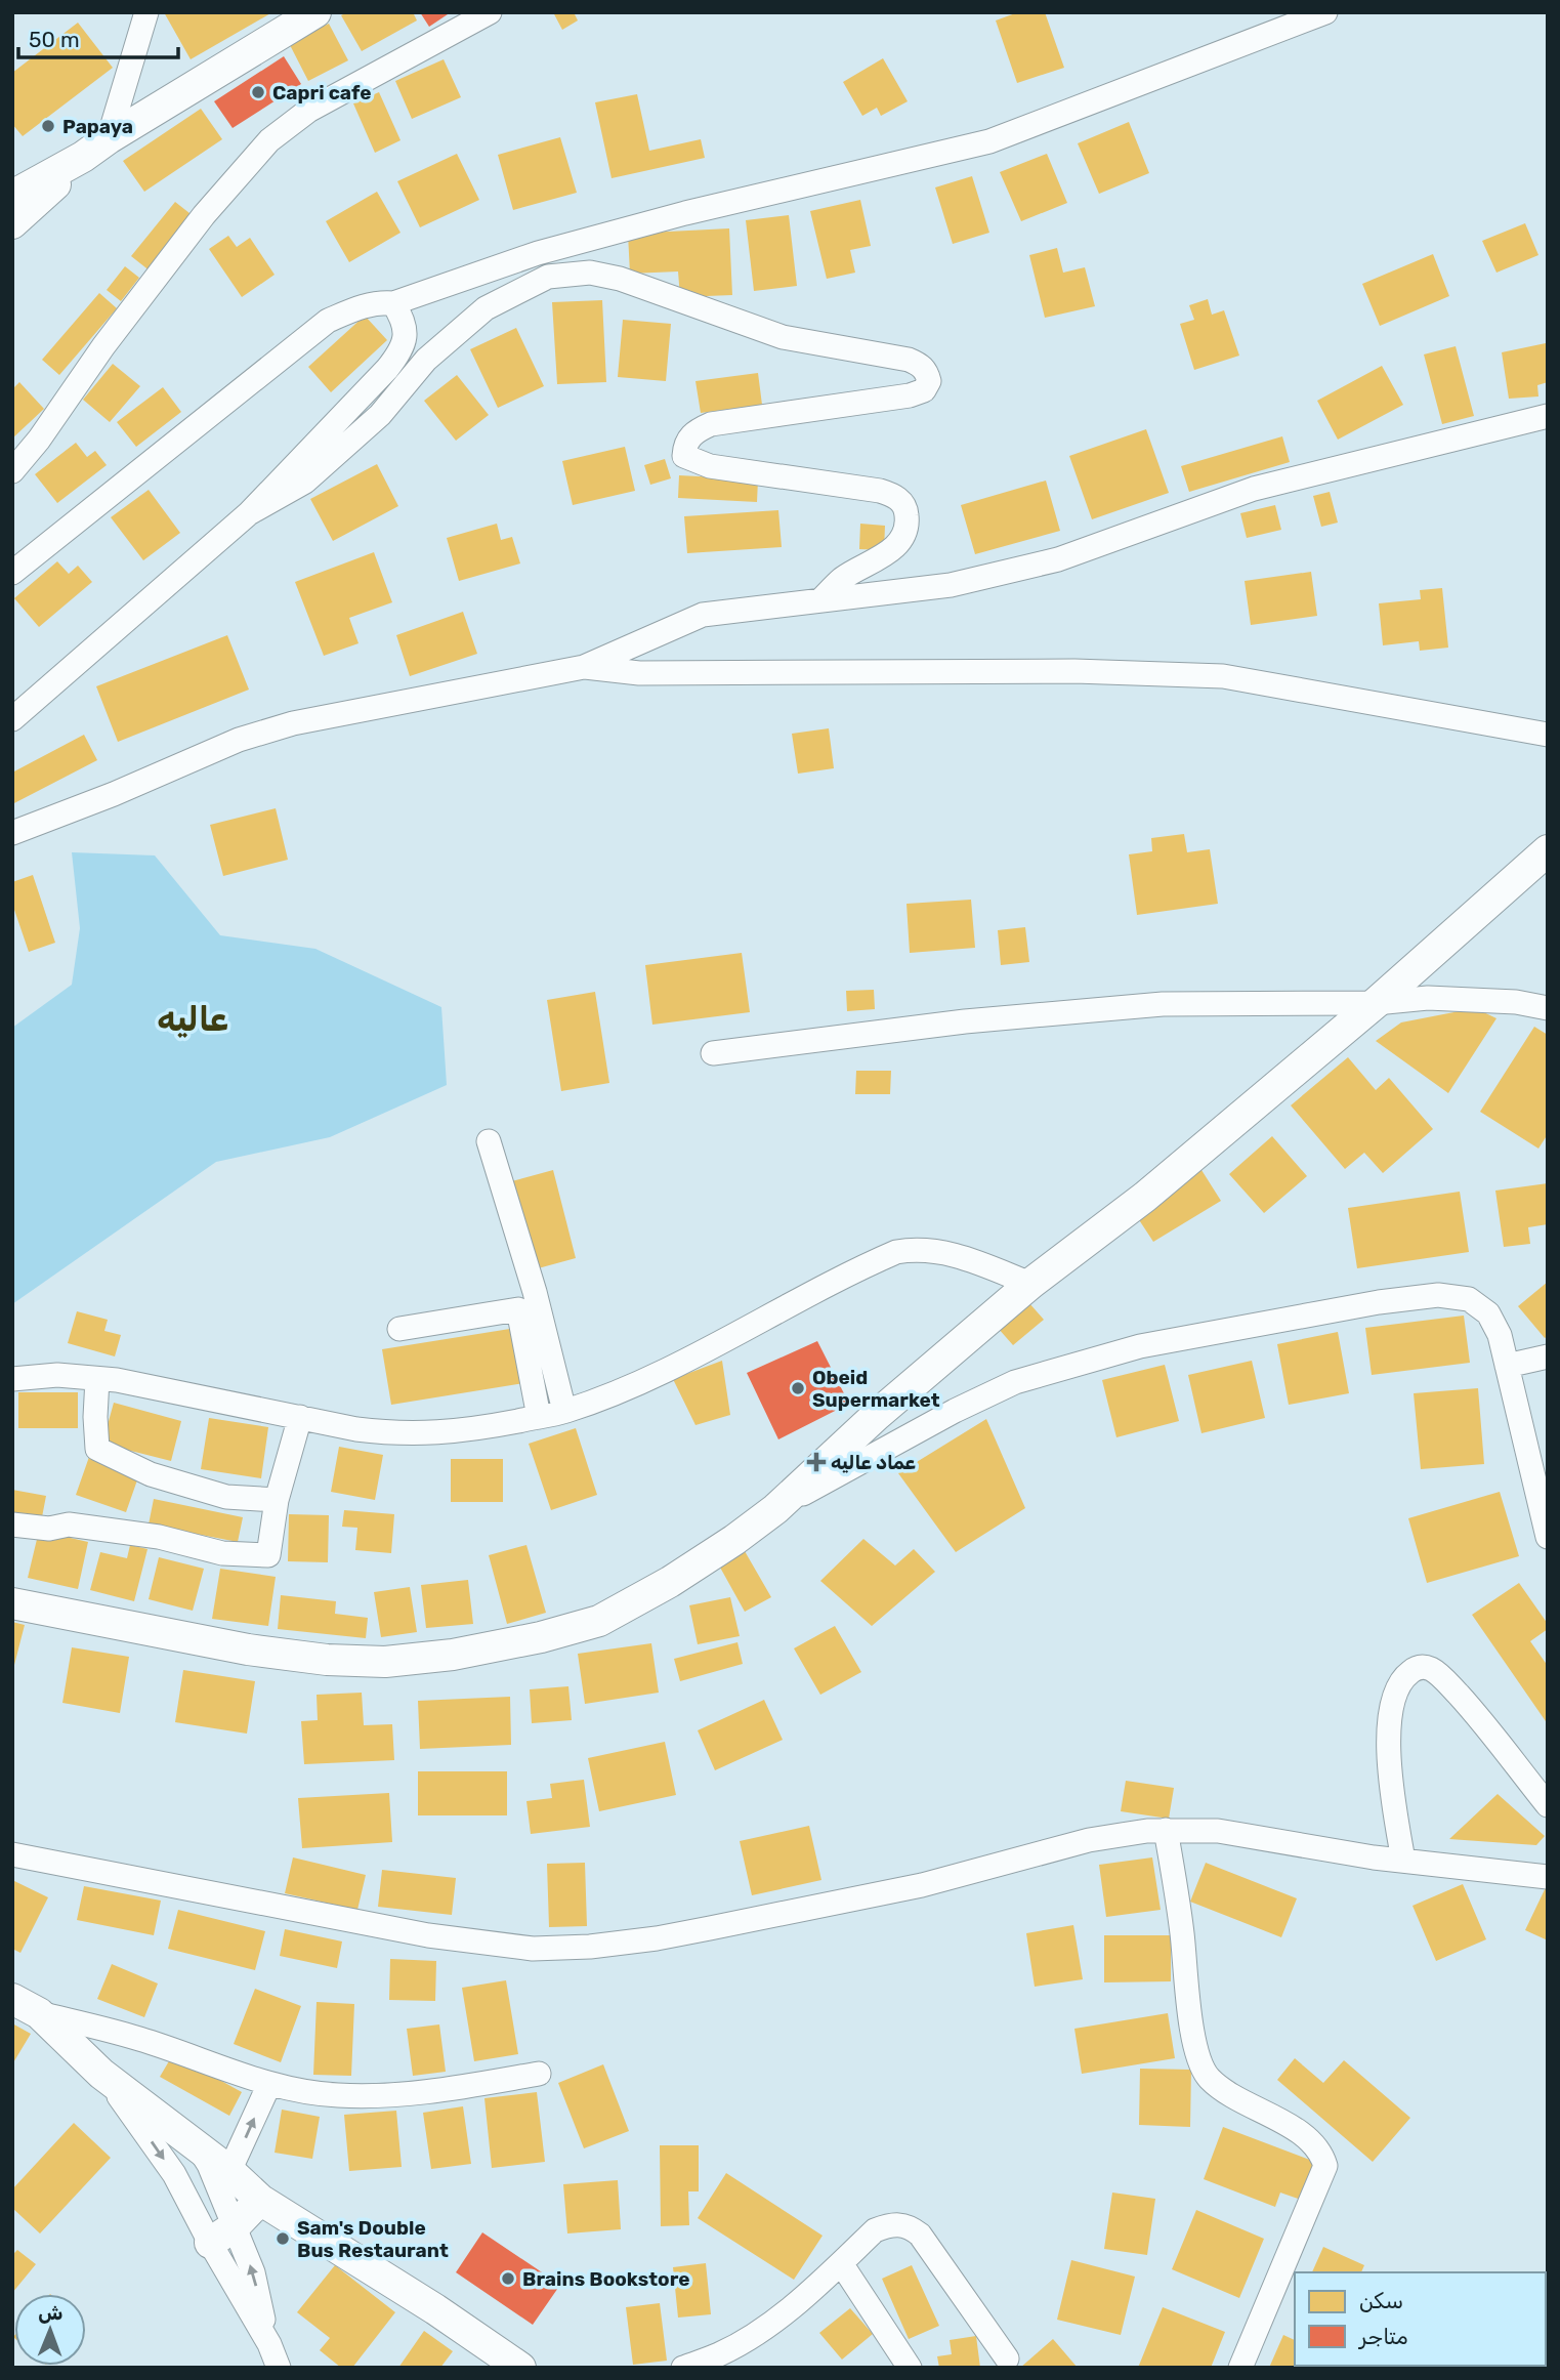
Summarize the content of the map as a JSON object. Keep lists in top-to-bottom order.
{
  "districts": ["عاليه"],
  "places": {
    "other": [
      "Capri cafe",
      "Papaya",
      "Obeid Supermarket",
      "Sam's Double Bus Restaurant",
      "Brains Bookstore"
    ],
    "health": ["عماد عاليه"]
  },
  "legend": ["سكن", "متاجر"],
  "scale_bar": "50 m",
  "north": "top"
}
